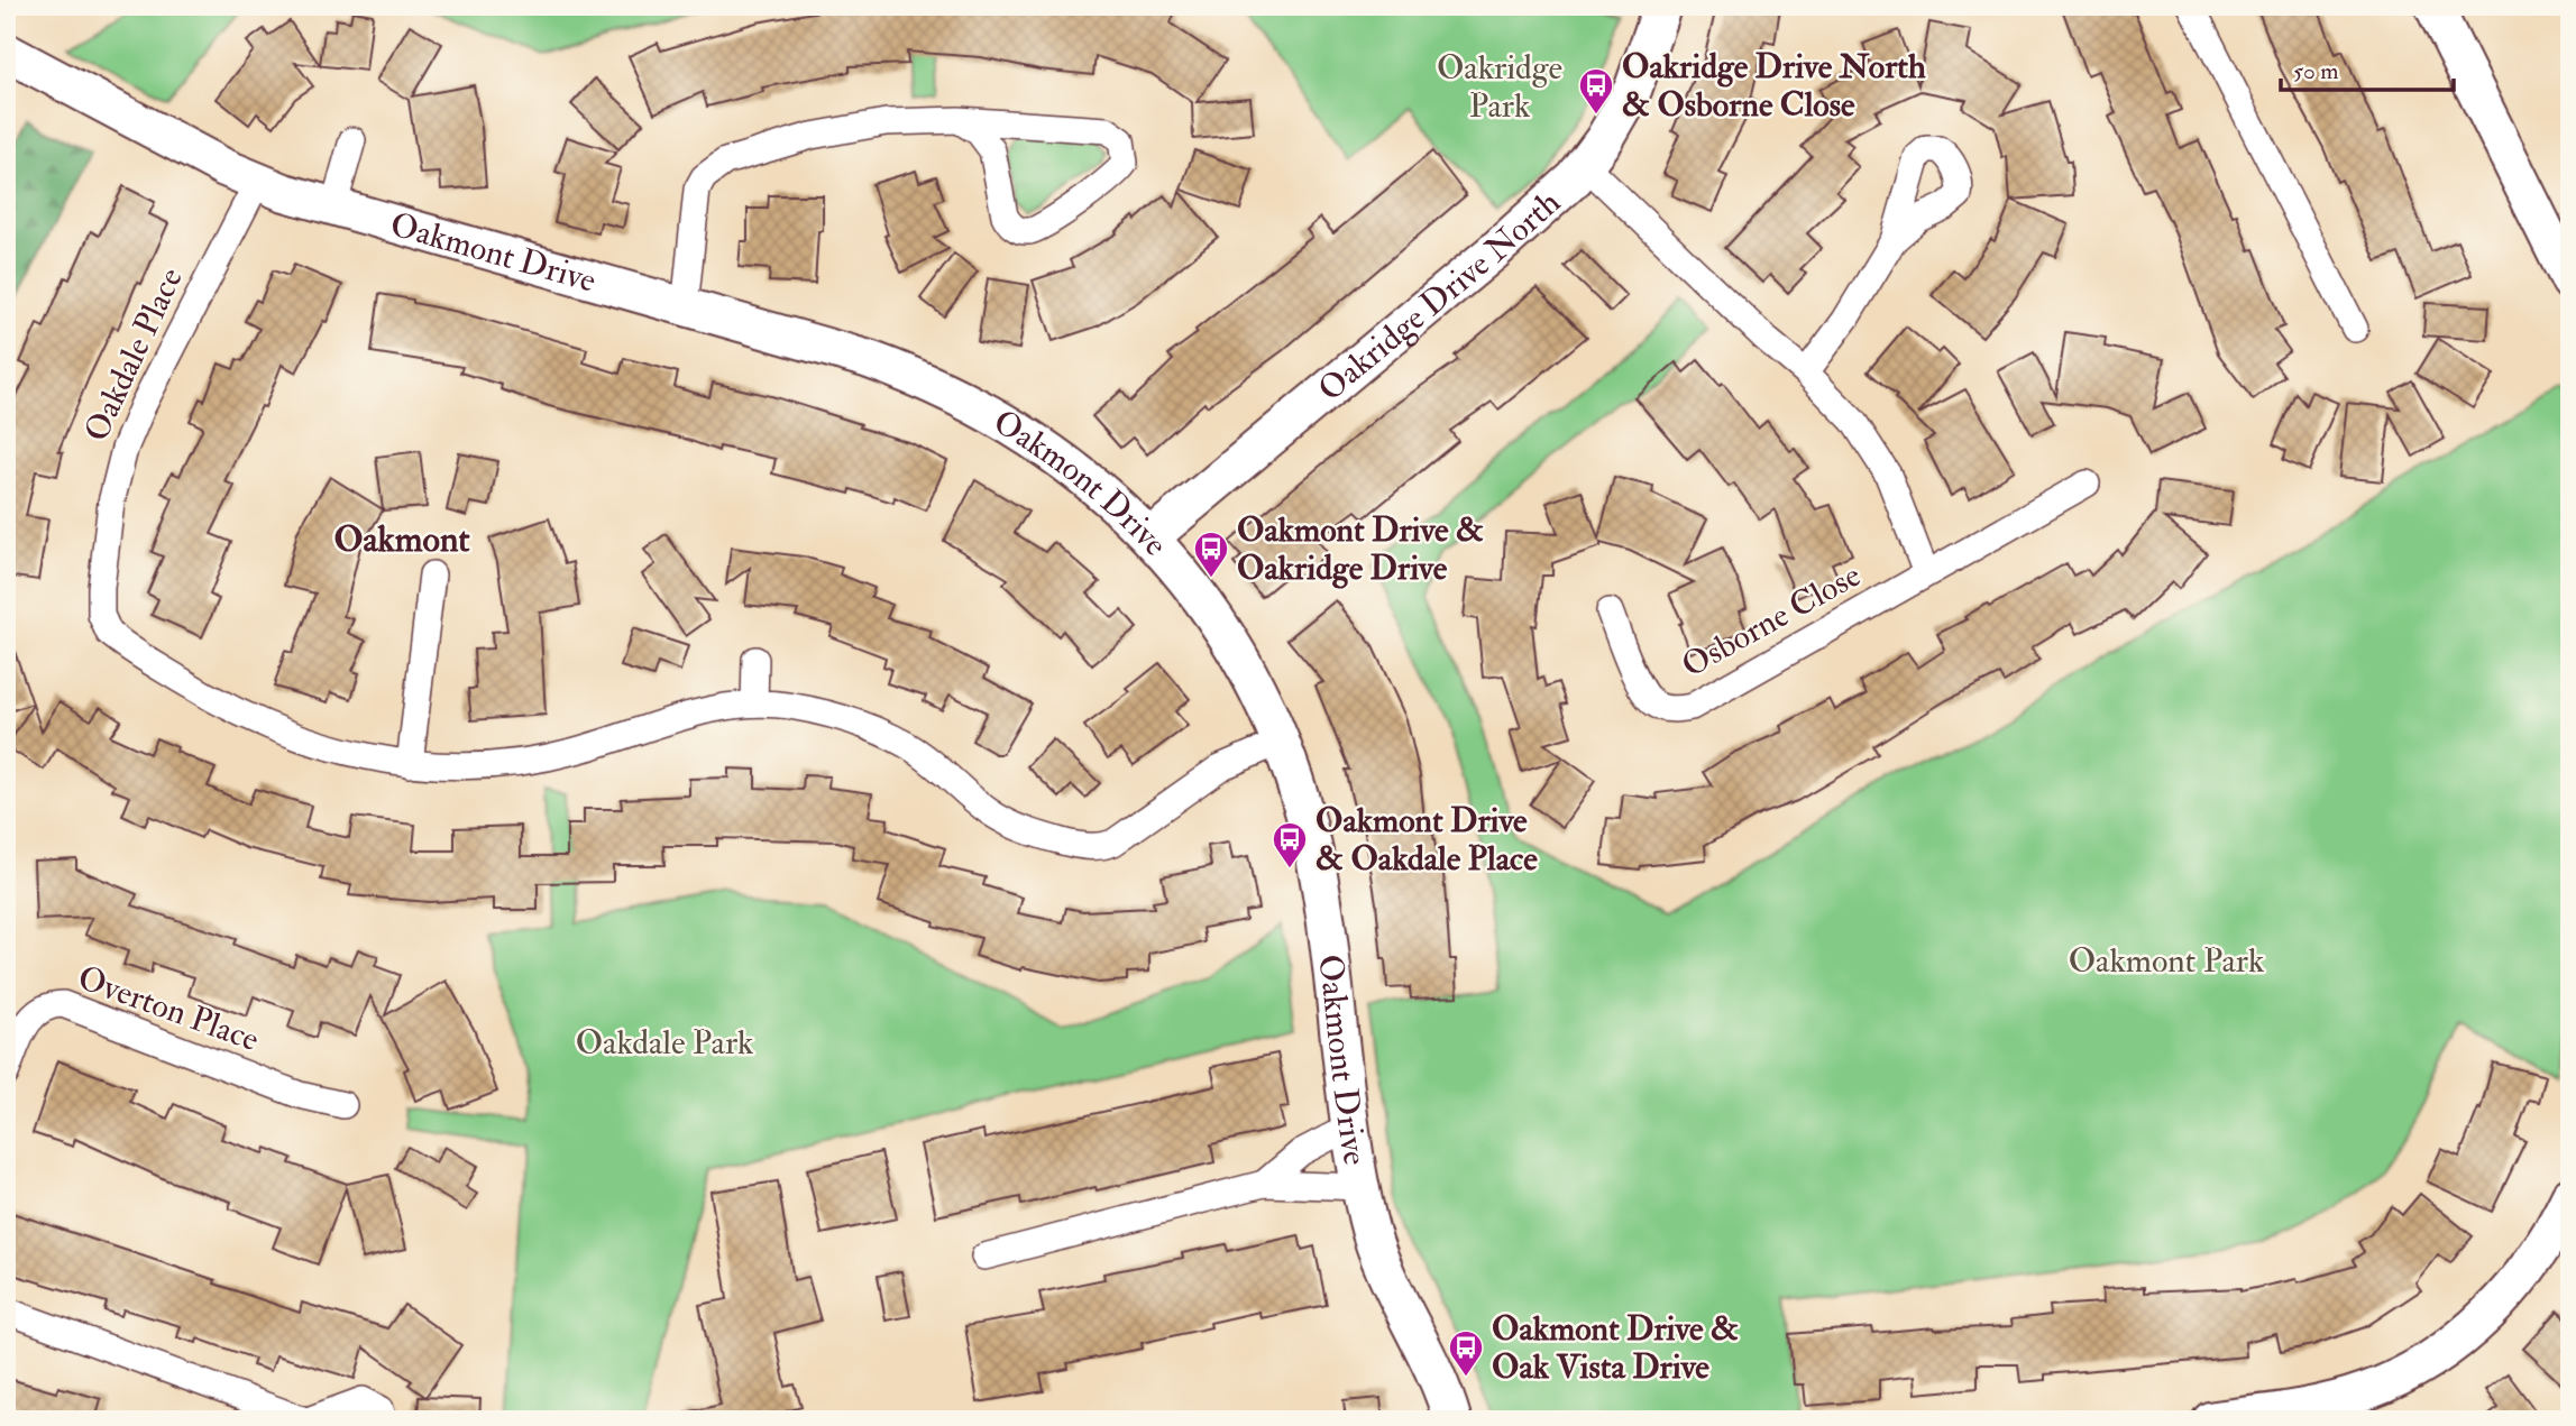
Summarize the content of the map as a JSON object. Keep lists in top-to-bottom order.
{
  "streets": {
    "street": [
      "Oakmont Drive",
      "Oakridge Drive North",
      "Oakdale Place",
      "Osborne Close",
      "Overton Place"
    ]
  },
  "crossings": [
    ["Oakmont Drive", "Oakridge Drive North"],
    ["Oakmont Drive", "Oakdale Place"]
  ],
  "districts": ["Oakmont"],
  "parks": ["Oakridge Park", "Oakmont Park", "Oakdale Park"],
  "places": {
    "bus stop": [
      "Oakridge Drive North & Osborne Close",
      "Oakmont Drive & Oakridge Drive",
      "Oakmont Drive & Oakdale Place",
      "Oakmont Drive & Oak Vista Drive"
    ]
  },
  "scale_bar": "50 m"
}
